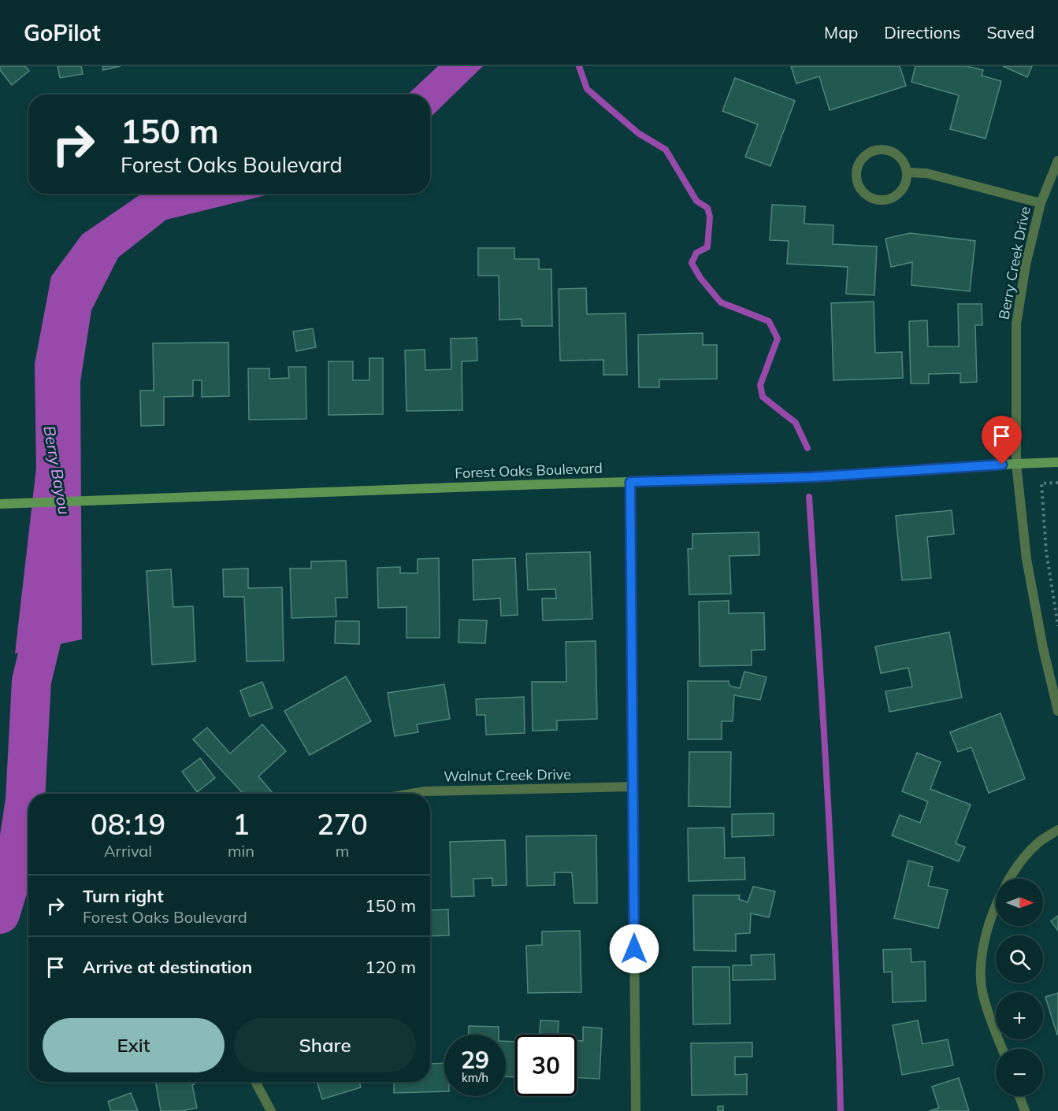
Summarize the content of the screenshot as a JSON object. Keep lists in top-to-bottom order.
{
  "streets": {
    "street": ["Berry Creek Drive", "Forest Oaks Boulevard", "Walnut Creek Drive"]
  },
  "crossings": [
    ["Berry Creek Drive", "Forest Oaks Boulevard"]
  ],
  "water": ["Berry Bayou"],
  "north": "right",
  "page": {
    "header": "GoPilot",
    "nav": ["Map", "Directions", "Saved"],
    "turn": ["150 m", "Forest Oaks Boulevard"],
    "eta": [
      "08:19",
      "Arrival",
      "1",
      "min",
      "270",
      "m"
    ],
    "list": [
      {
        "name": "Turn right",
        "note": "Forest Oaks Boulevard",
        "value": "150 m"
      },
      {
        "name": "Arrive at destination",
        "value": "120 m"
      }
    ],
    "map_buttons": ["+", "−"],
    "buttons": ["Exit", "Share"],
    "speed": "29 km/h",
    "limit": "30"
  }
}
